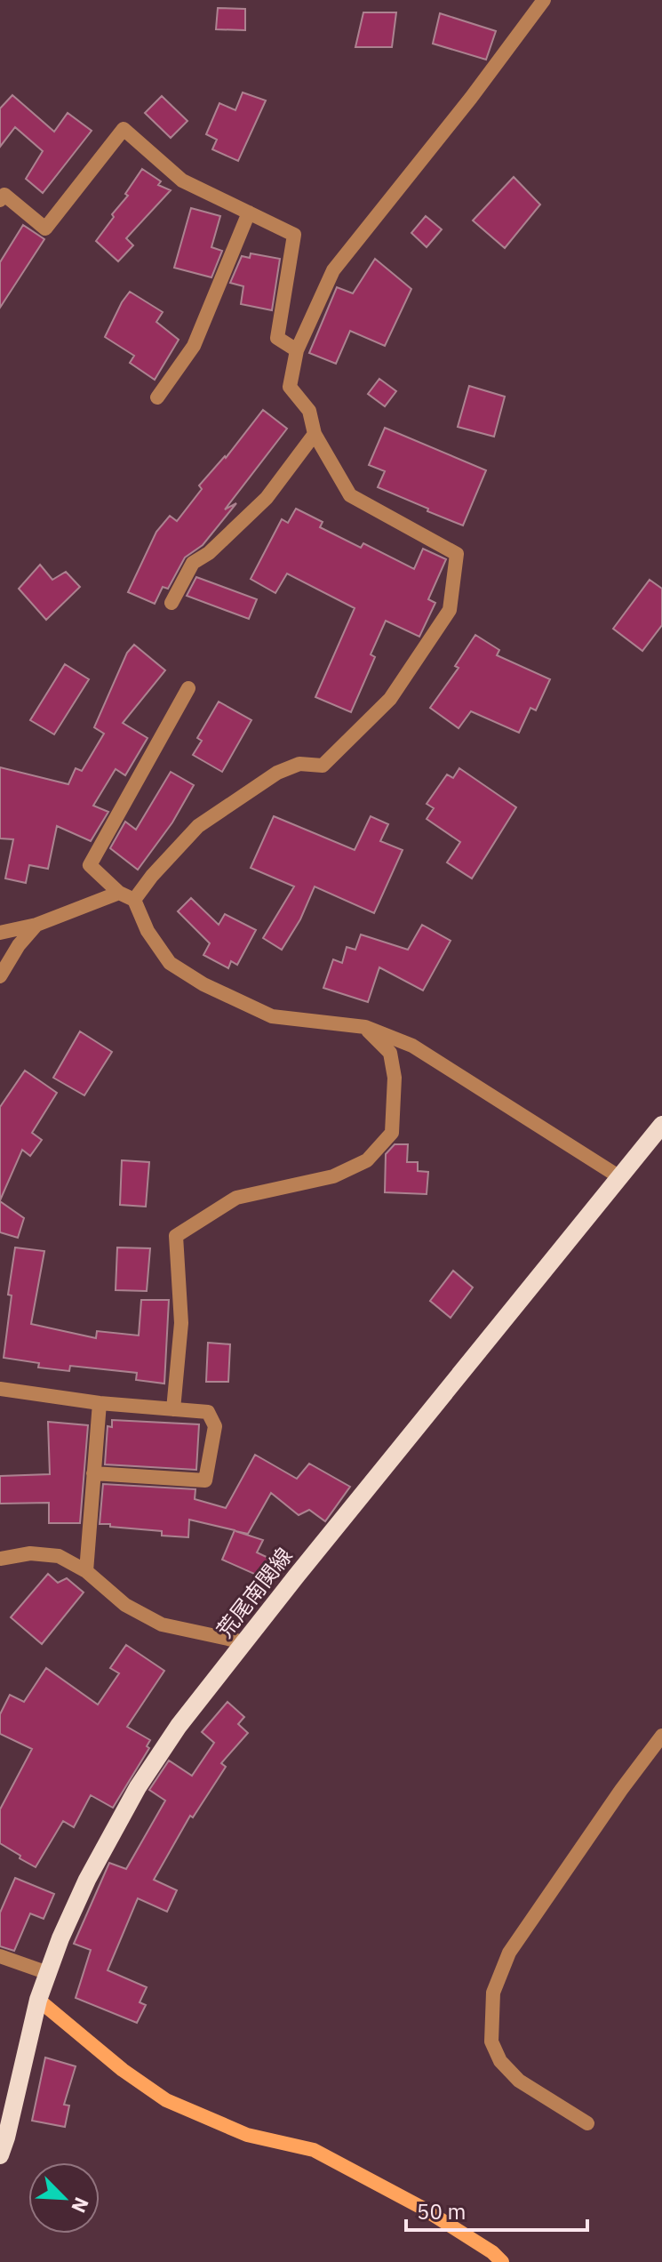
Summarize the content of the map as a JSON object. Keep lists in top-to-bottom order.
{
  "streets": {
    "main road": ["荒尾南関線"]
  },
  "scale_bar": "50 m",
  "north": "bottom right"
}
